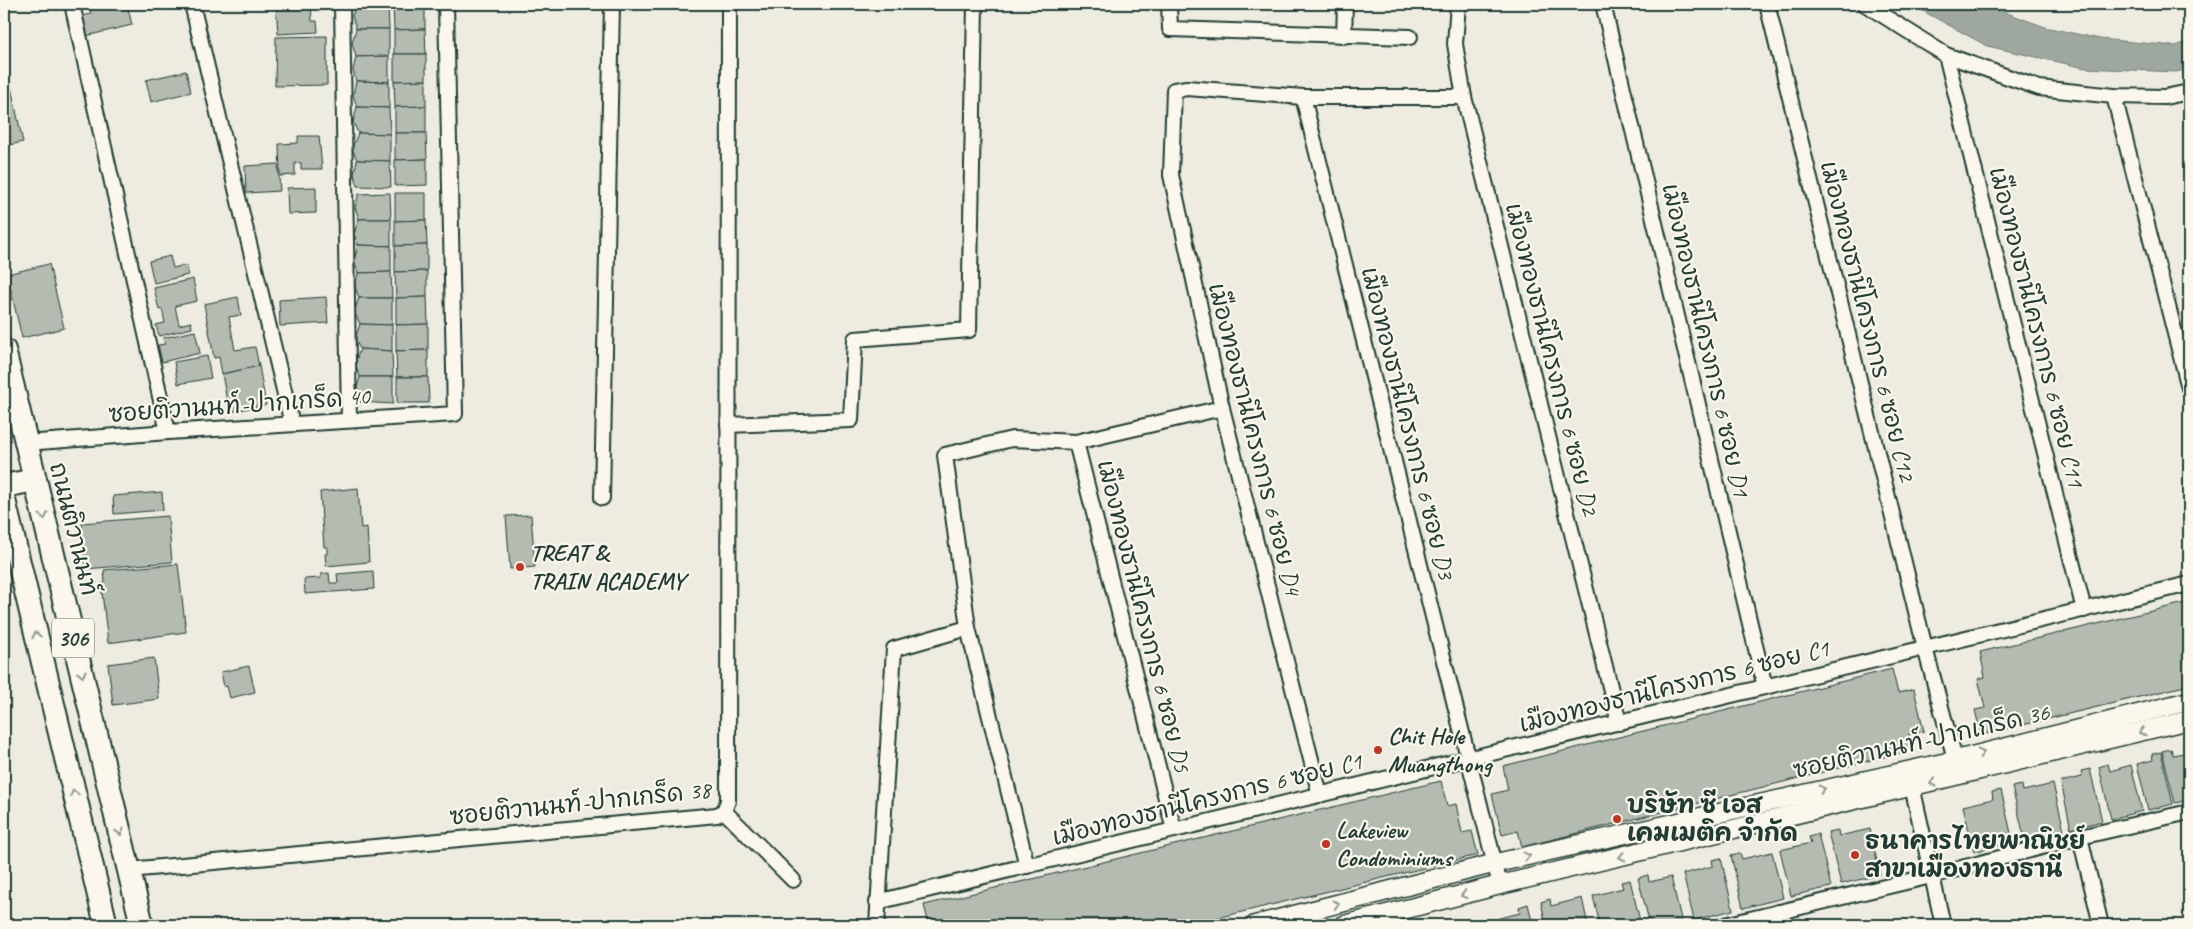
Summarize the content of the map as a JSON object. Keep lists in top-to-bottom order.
{
  "streets": {
    "main road": ["ถนนติวานนท์", "306"],
    "street": [
      "เมืองทองธานีโครงการ 6 ซอย C12",
      "เมืองทองธานีโครงการ 6 ซอย C11",
      "เมืองทองธานีโครงการ 6 ซอย D1",
      "เมืองทองธานีโครงการ 6 ซอย D2",
      "ซอยติวานนท์-ปากเกร็ด 40",
      "เมืองทองธานีโครงการ 6 ซอย D3",
      "เมืองทองธานีโครงการ 6 ซอย D4",
      "เมืองทองธานีโครงการ 6 ซอย D5",
      "เมืองทองธานีโครงการ 6 ซอย C1",
      "ซอยติวานนท์-ปากเกร็ด 36",
      "ซอยติวานนท์-ปากเกร็ด 38"
    ]
  },
  "crossings": [
    ["เมืองทองธานีโครงการ 6 ซอย C12", "เมืองทองธานีโครงการ 6 ซอย C1"],
    ["เมืองทองธานีโครงการ 6 ซอย C12", "ซอยติวานนท์-ปากเกร็ด 36"],
    ["เมืองทองธานีโครงการ 6 ซอย C11", "เมืองทองธานีโครงการ 6 ซอย C1"],
    ["เมืองทองธานีโครงการ 6 ซอย D1", "เมืองทองธานีโครงการ 6 ซอย C1"],
    ["เมืองทองธานีโครงการ 6 ซอย D2", "เมืองทองธานีโครงการ 6 ซอย C1"],
    ["ซอยติวานนท์-ปากเกร็ด 40", "ถนนติวานนท์"],
    ["เมืองทองธานีโครงการ 6 ซอย D3", "เมืองทองธานีโครงการ 6 ซอย D4"],
    ["เมืองทองธานีโครงการ 6 ซอย D3", "เมืองทองธานีโครงการ 6 ซอย C1"],
    ["เมืองทองธานีโครงการ 6 ซอย D3", "ซอยติวานนท์-ปากเกร็ด 36"],
    ["เมืองทองธานีโครงการ 6 ซอย D4", "เมืองทองธานีโครงการ 6 ซอย C1"],
    ["ถนนติวานนท์", "ซอยติวานนท์-ปากเกร็ด 38"],
    ["เมืองทองธานีโครงการ 6 ซอย D5", "เมืองทองธานีโครงการ 6 ซอย C1"]
  ],
  "places": [
    "TREAT & TRAIN ACADEMY",
    "Chit Hole Muangthong",
    "บริษัท ซี เอส เคมเมติค จำกัด",
    "Lakeview Condominiums",
    "ธนาคารไทยพาณิชย์ สาขาเมืองทองธานี"
  ]
}
